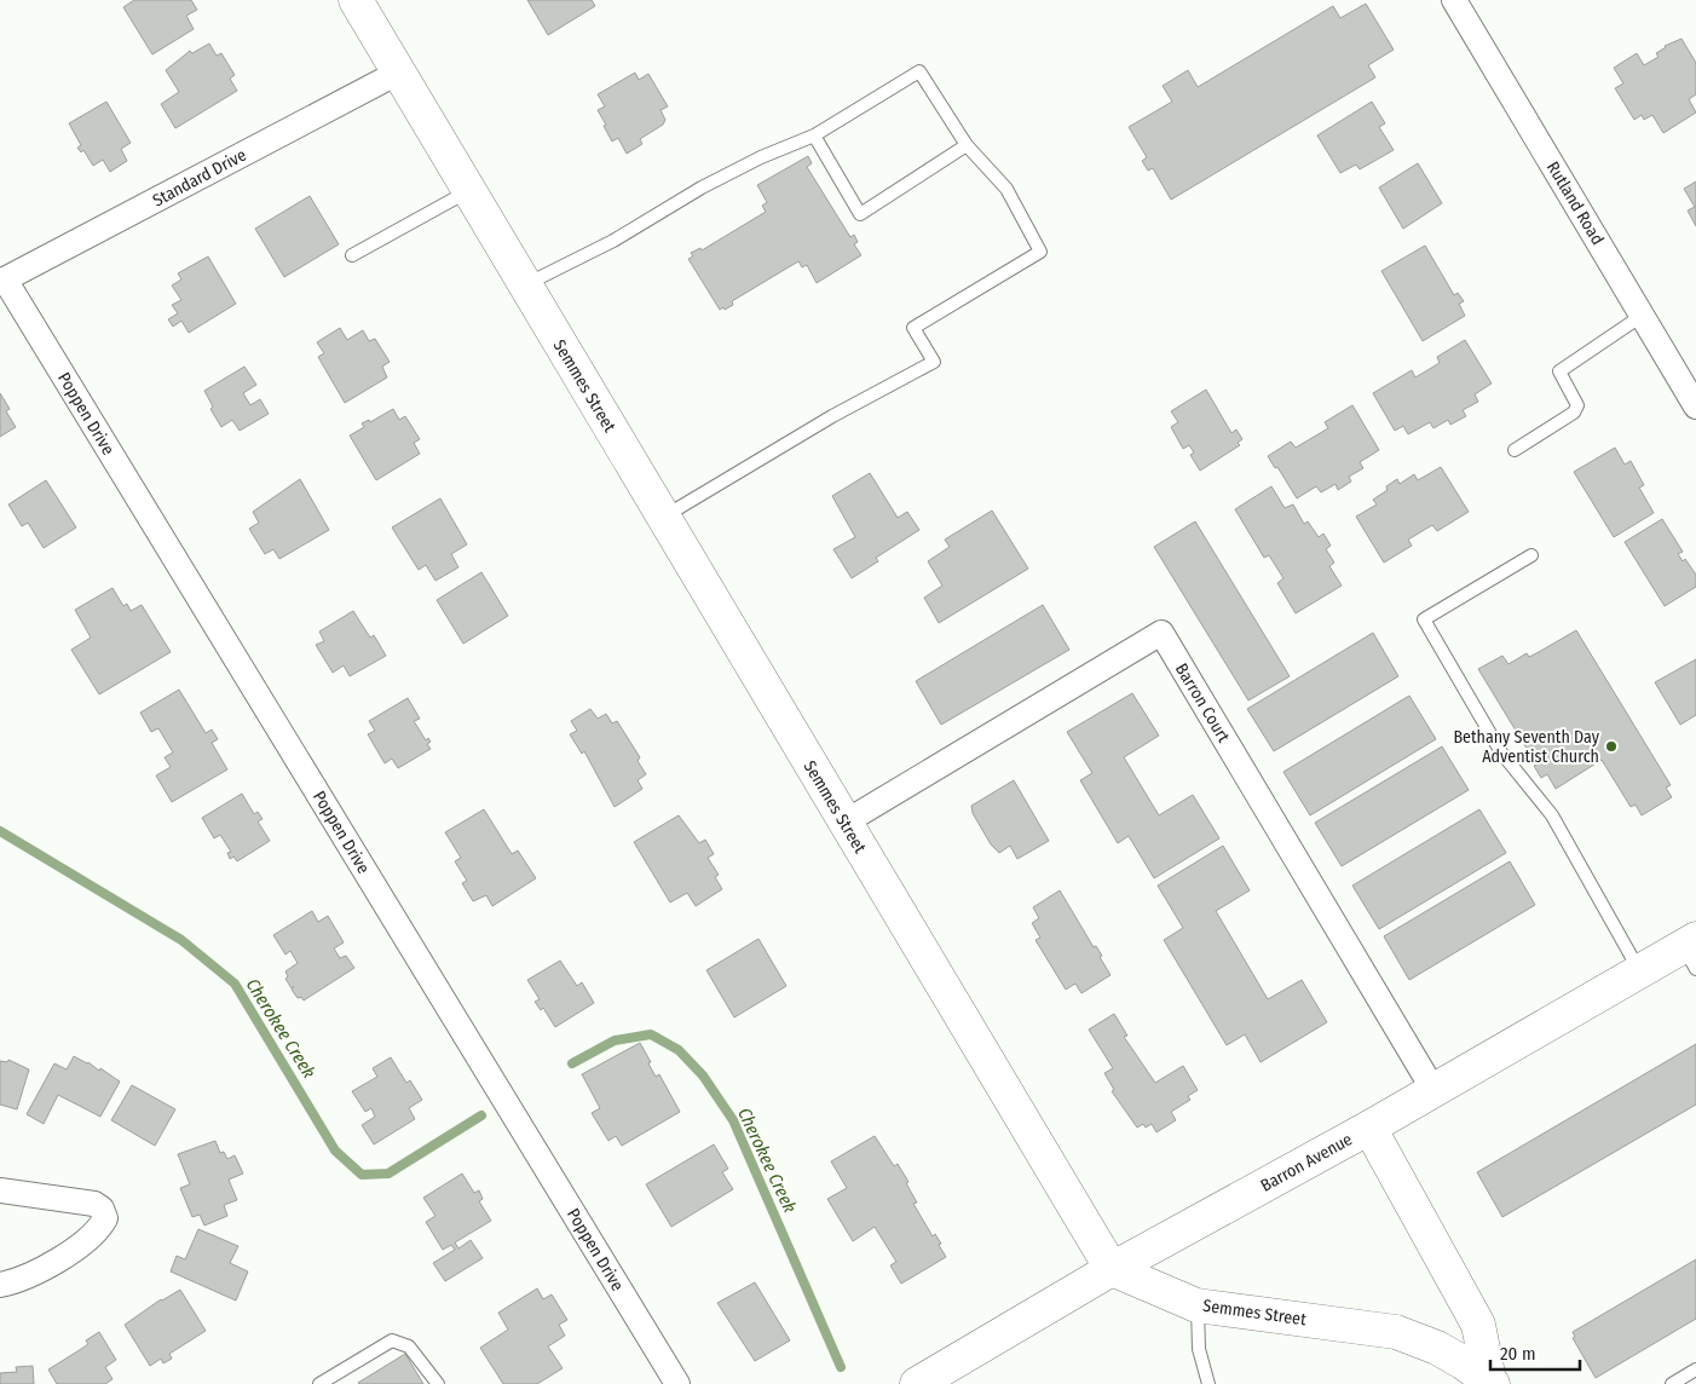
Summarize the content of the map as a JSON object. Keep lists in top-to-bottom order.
{
  "streets": {
    "main road": ["Semmes Street", "Barron Avenue"],
    "street": [
      "Standard Drive",
      "Rutland Road",
      "Poppen Drive",
      "Barron Court"
    ]
  },
  "crossings": [
    ["Standard Drive", "Semmes Street"],
    ["Standard Drive", "Poppen Drive"],
    ["Semmes Street", "Barron Court"],
    ["Semmes Street", "Barron Avenue"],
    ["Barron Court", "Barron Avenue"]
  ],
  "water": ["Cherokee Creek"],
  "places": ["Bethany Seventh Day Adventist Church"],
  "scale_bar": "20 m"
}
